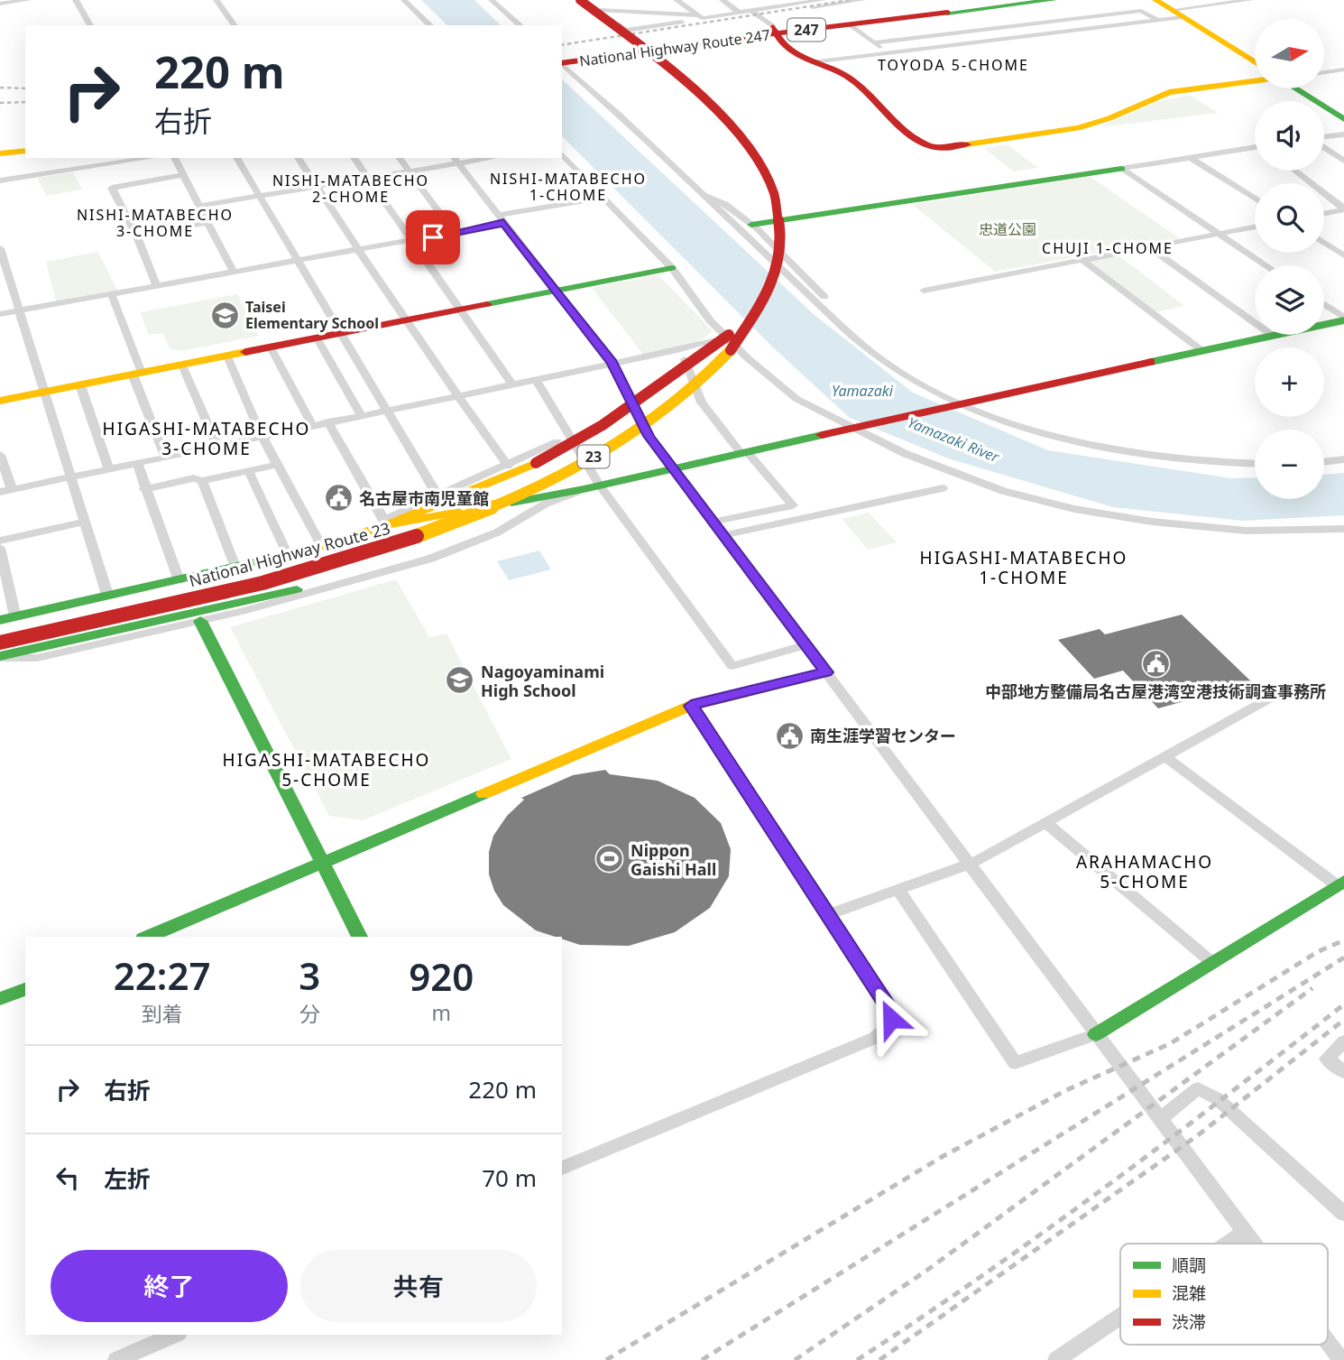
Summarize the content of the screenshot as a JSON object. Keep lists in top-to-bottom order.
{
  "streets": {
    "main road": [
      "247",
      "National Highway Route 247",
      "23",
      "National Highway Route 23"
    ]
  },
  "districts": [
    "TOYODA 5-CHOME",
    "NISHI-MATABECHO 1-CHOME",
    "NISHI-MATABECHO 2-CHOME",
    "NISHI-MATABECHO 3-CHOME",
    "CHUJI 1-CHOME",
    "HIGASHI-MATABECHO 3-CHOME",
    "HIGASHI-MATABECHO 1-CHOME",
    "HIGASHI-MATABECHO 5-CHOME",
    "ARAHAMACHO 5-CHOME"
  ],
  "water": ["Yamazaki", "Yamazaki River"],
  "parks": ["忠道公園"],
  "places": {
    "school or university": ["Taisei Elementary School", "Nagoyaminami High School"],
    "public building": ["名古屋市南児童館", "中部地方整備局名古屋港湾空港技術調査事務所", "南生涯学習センター"],
    "sports": ["Nippon Gaishi Hall"]
  },
  "legend": ["順調", "混雑", "渋滞"],
  "north": "right",
  "page": {
    "map_buttons": ["+", "−"],
    "turn": ["220 m", "右折"],
    "eta": [
      "22:27",
      "到着",
      "3",
      "分",
      "920",
      "m"
    ],
    "list": [
      {
        "name": "右折",
        "value": "220 m"
      },
      {
        "name": "左折",
        "value": "70 m"
      }
    ],
    "buttons": ["終了", "共有"]
  }
}
